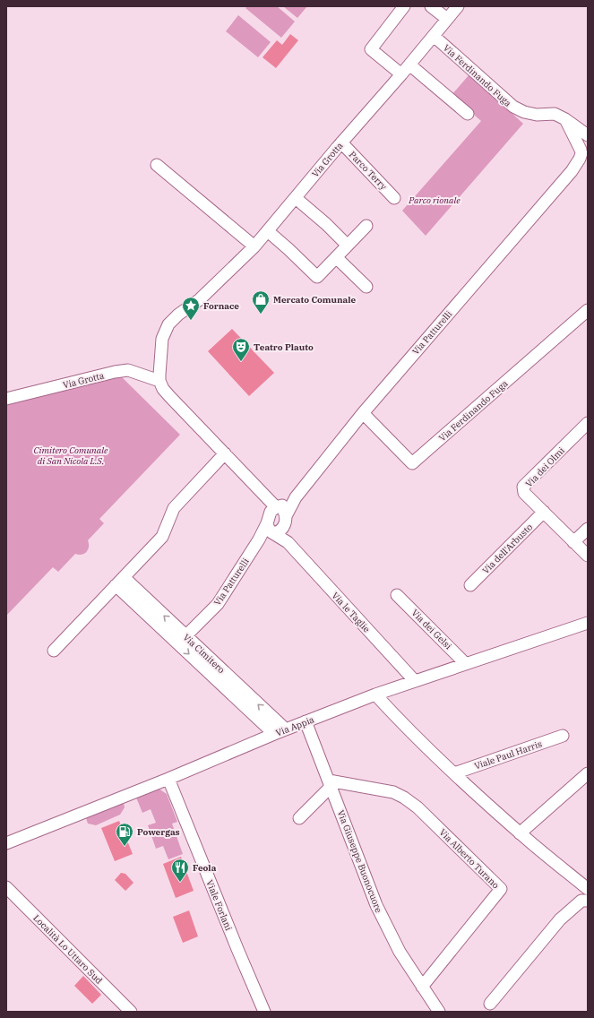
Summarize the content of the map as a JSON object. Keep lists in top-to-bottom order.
{
  "streets": {
    "street": [
      "Via Ferdinando Fuga",
      "Via Grotta",
      "Parco Terry",
      "Via Patturelli",
      "Via dei Olmi",
      "Via dell'Arbusto",
      "Via le Taglie",
      "Via dei Gelsi",
      "Via Cimitero",
      "Via Appia",
      "Viale Paul Harris",
      "Via Alberto Turano",
      "Via Giuseppe Buonocuore",
      "Viale Forlani",
      "Località Lo Uttaro Sud"
    ]
  },
  "crossings": [
    ["Via Ferdinando Fuga", "Via Grotta"],
    ["Via Ferdinando Fuga", "Via Patturelli"],
    ["Via Grotta", "Parco Terry"],
    ["Via Patturelli", "Via le Taglie"],
    ["Via Patturelli", "Via Cimitero"],
    ["Via dei Olmi", "Via dell'Arbusto"],
    ["Via le Taglie", "Via Appia"],
    ["Via dei Gelsi", "Via Appia"],
    ["Via Cimitero", "Via Appia"],
    ["Via Appia", "Via Giuseppe Buonocuore"],
    ["Via Appia", "Viale Forlani"],
    ["Via Alberto Turano", "Via Giuseppe Buonocuore"]
  ],
  "parks": ["Parco rionale", "Cimitero Comunale di San Nicola L.S."],
  "places": {
    "shop": ["Mercato Comunale"],
    "place": ["Fornace"],
    "theatre": ["Teatro Plauto"],
    "fuel station": ["Powergas"],
    "restaurant": ["Feola"]
  }
}
